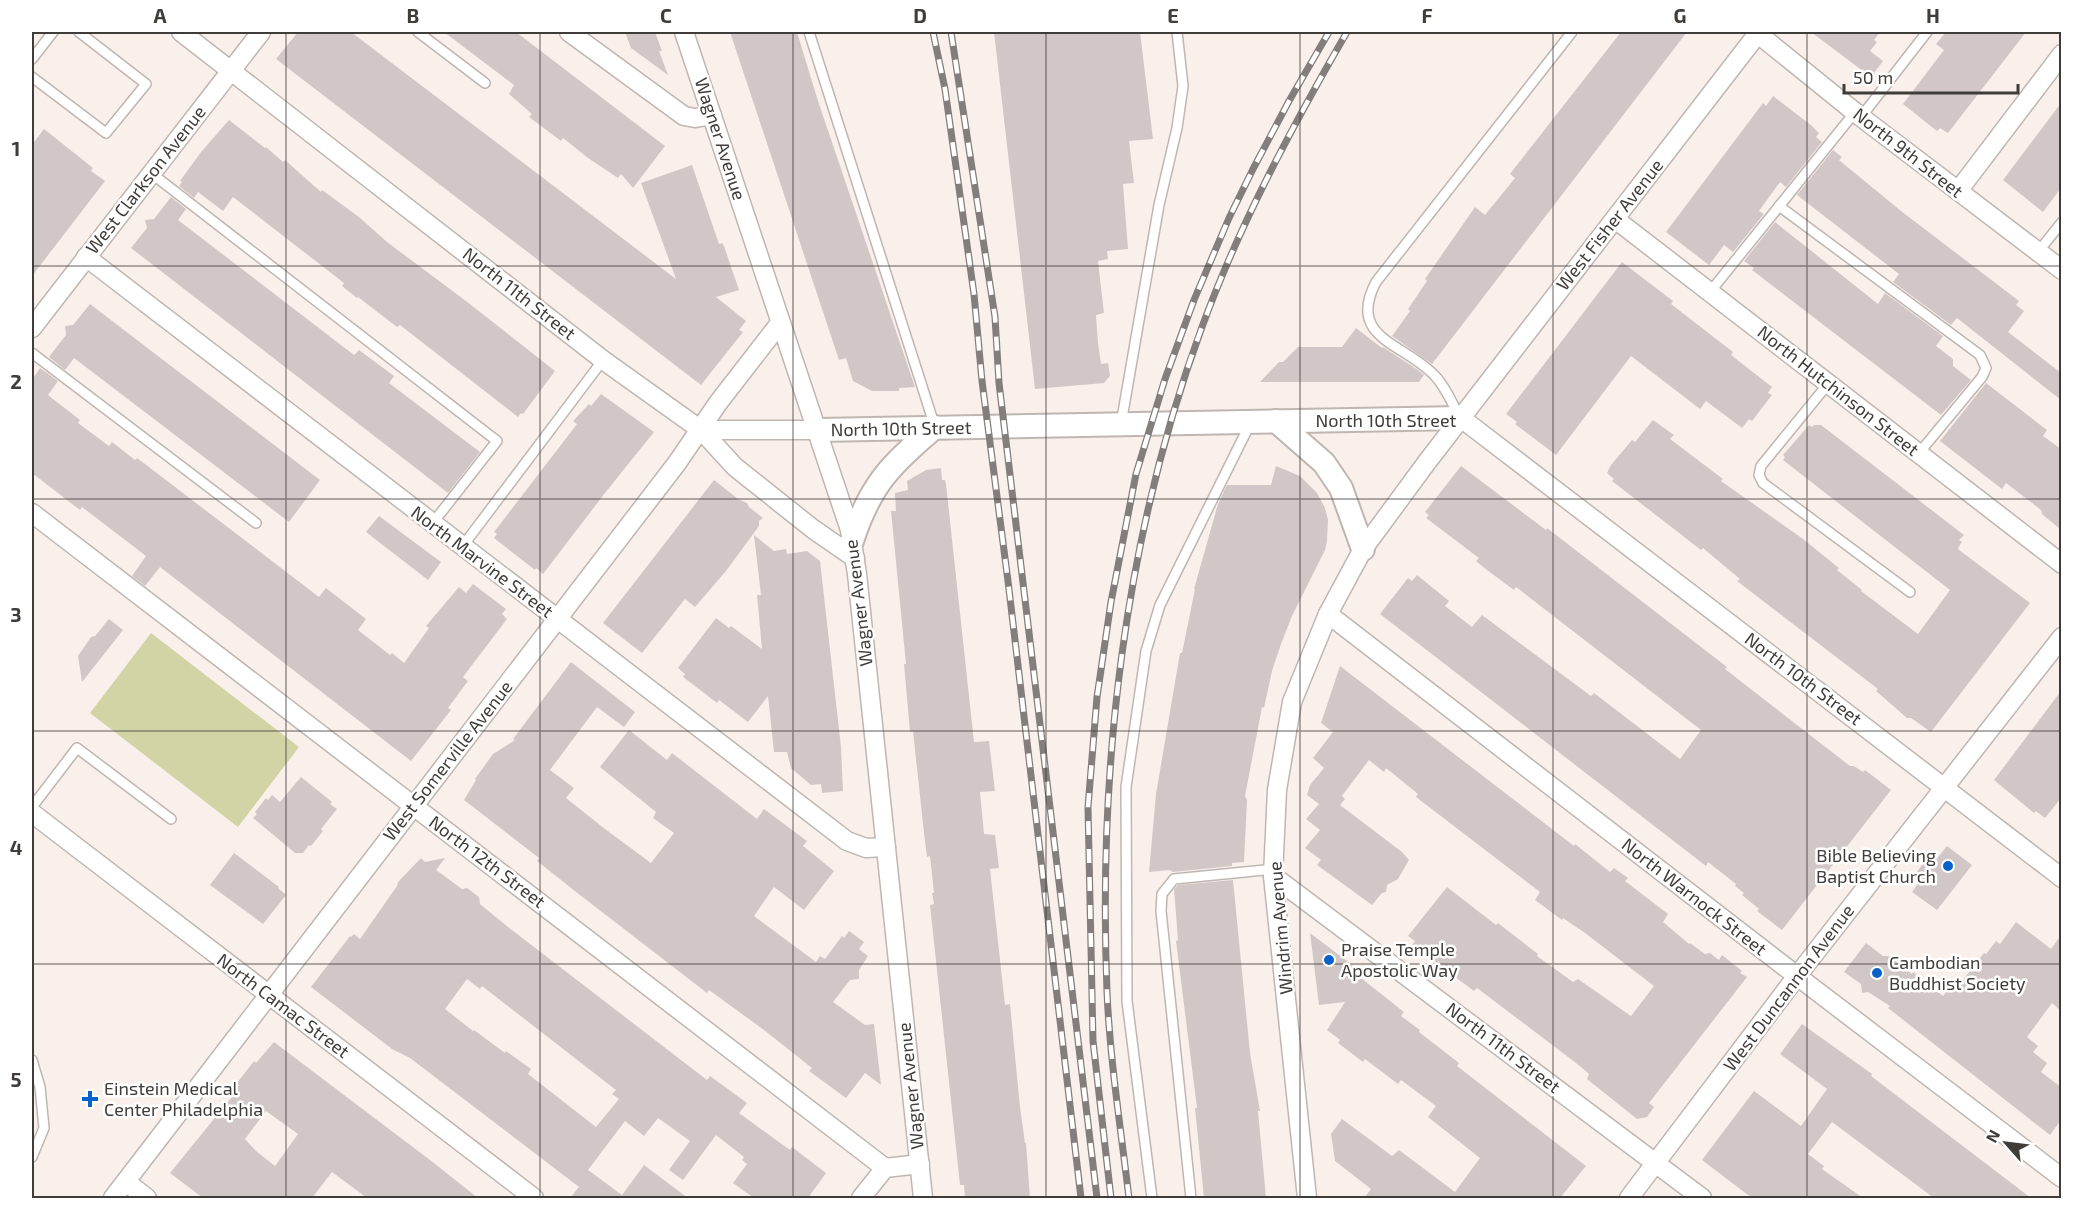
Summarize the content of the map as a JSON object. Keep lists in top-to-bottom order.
{
  "streets": {
    "street": [
      "Wagner Avenue",
      "North 9th Street",
      "West Clarkson Avenue",
      "West Fisher Avenue",
      "North 11th Street",
      "North Hutchinson Street",
      "North 10th Street",
      "North Marvine Street",
      "West Somerville Avenue",
      "North 12th Street",
      "North Warnock Street",
      "Windrim Avenue",
      "West Duncannon Avenue",
      "North Camac Street"
    ]
  },
  "crossings": [
    ["Wagner Avenue", "North 11th Street"],
    ["Wagner Avenue", "North 10th Street"],
    ["Wagner Avenue", "North Marvine Street"],
    ["Wagner Avenue", "West Somerville Avenue"],
    ["North 9th Street", "West Fisher Avenue"],
    ["West Clarkson Avenue", "North 11th Street"],
    ["West Clarkson Avenue", "North Marvine Street"],
    ["West Fisher Avenue", "North Hutchinson Street"],
    ["West Fisher Avenue", "North 10th Street"],
    ["West Fisher Avenue", "Windrim Avenue"],
    ["North 11th Street", "North 10th Street"],
    ["North 11th Street", "West Somerville Avenue"],
    ["North 11th Street", "Windrim Avenue"],
    ["North 11th Street", "West Duncannon Avenue"],
    ["North 10th Street", "West Somerville Avenue"],
    ["North 10th Street", "Windrim Avenue"],
    ["North 10th Street", "West Duncannon Avenue"],
    ["North Marvine Street", "West Somerville Avenue"],
    ["West Somerville Avenue", "North 12th Street"],
    ["West Somerville Avenue", "North Camac Street"],
    ["North Warnock Street", "Windrim Avenue"],
    ["North Warnock Street", "West Duncannon Avenue"]
  ],
  "places": {
    "other": ["Bible Believing Baptist Church", "Praise Temple Apostolic Way", "Cambodian Buddhist Society"],
    "health": ["Einstein Medical Center Philadelphia"]
  },
  "scale_bar": "50 m",
  "north": "top left",
  "grid": {
    "columns": [
      "A",
      "B",
      "C",
      "D",
      "E",
      "F",
      "G",
      "H"
    ],
    "rows": [
      "1",
      "2",
      "3",
      "4",
      "5"
    ]
  }
}
